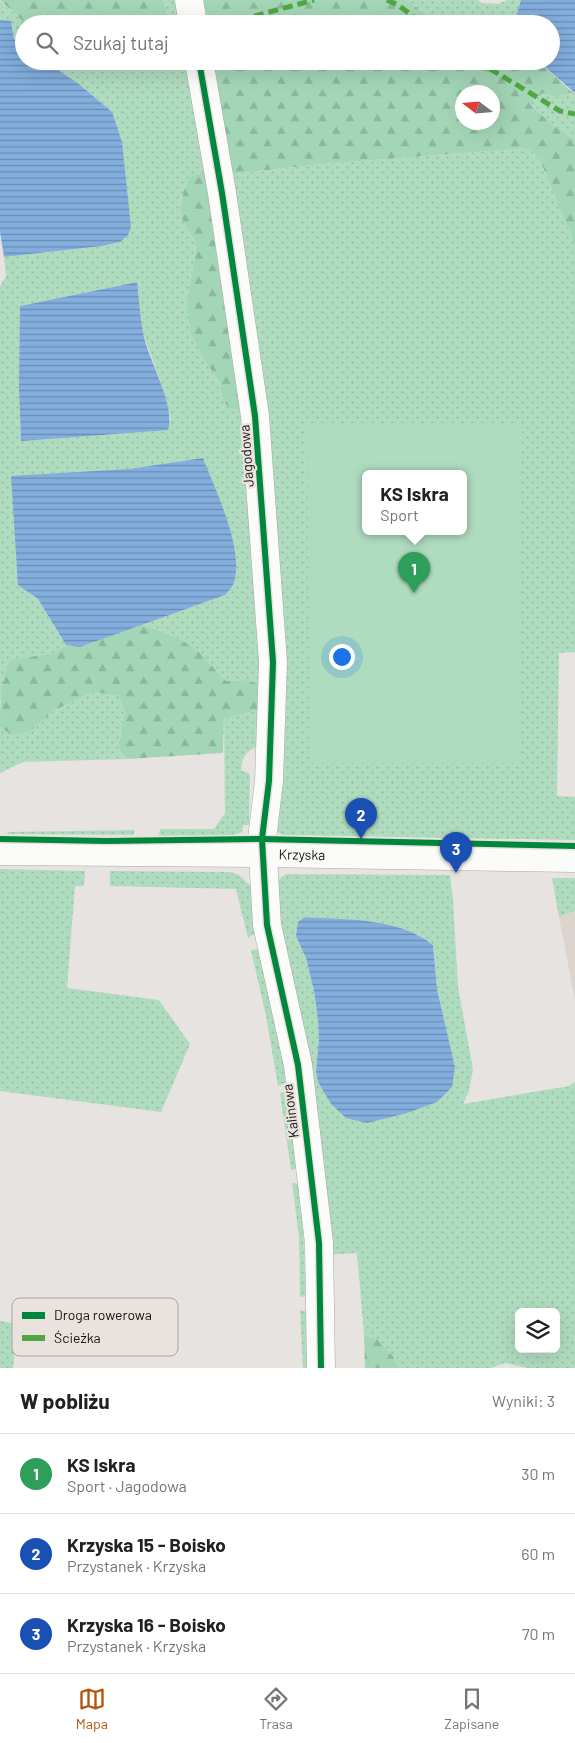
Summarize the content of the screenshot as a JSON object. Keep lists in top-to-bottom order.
{
  "streets": {
    "street": ["Jagodowa", "Krzyska", "Kalinowa"]
  },
  "crossings": [
    ["Jagodowa", "Krzyska"],
    ["Jagodowa", "Kalinowa"],
    ["Krzyska", "Kalinowa"]
  ],
  "legend": ["Droga rowerowa", "Ścieżka"],
  "north": "left",
  "page": {
    "search": "Szukaj tutaj",
    "popup": ["KS Iskra", "Sport"],
    "pins": ["1", "2", "3"],
    "heading": ["W pobliżu", "Wyniki: 3"],
    "list": [
      {
        "mark": "1",
        "name": "KS Iskra",
        "note": "Sport · Jagodowa",
        "value": "30 m"
      },
      {
        "mark": "2",
        "name": "Krzyska 15 - Boisko",
        "note": "Przystanek · Krzyska",
        "value": "60 m"
      },
      {
        "mark": "3",
        "name": "Krzyska 16 - Boisko",
        "note": "Przystanek · Krzyska",
        "value": "70 m"
      }
    ],
    "nav": ["Mapa", "Trasa", "Zapisane"]
  }
}
